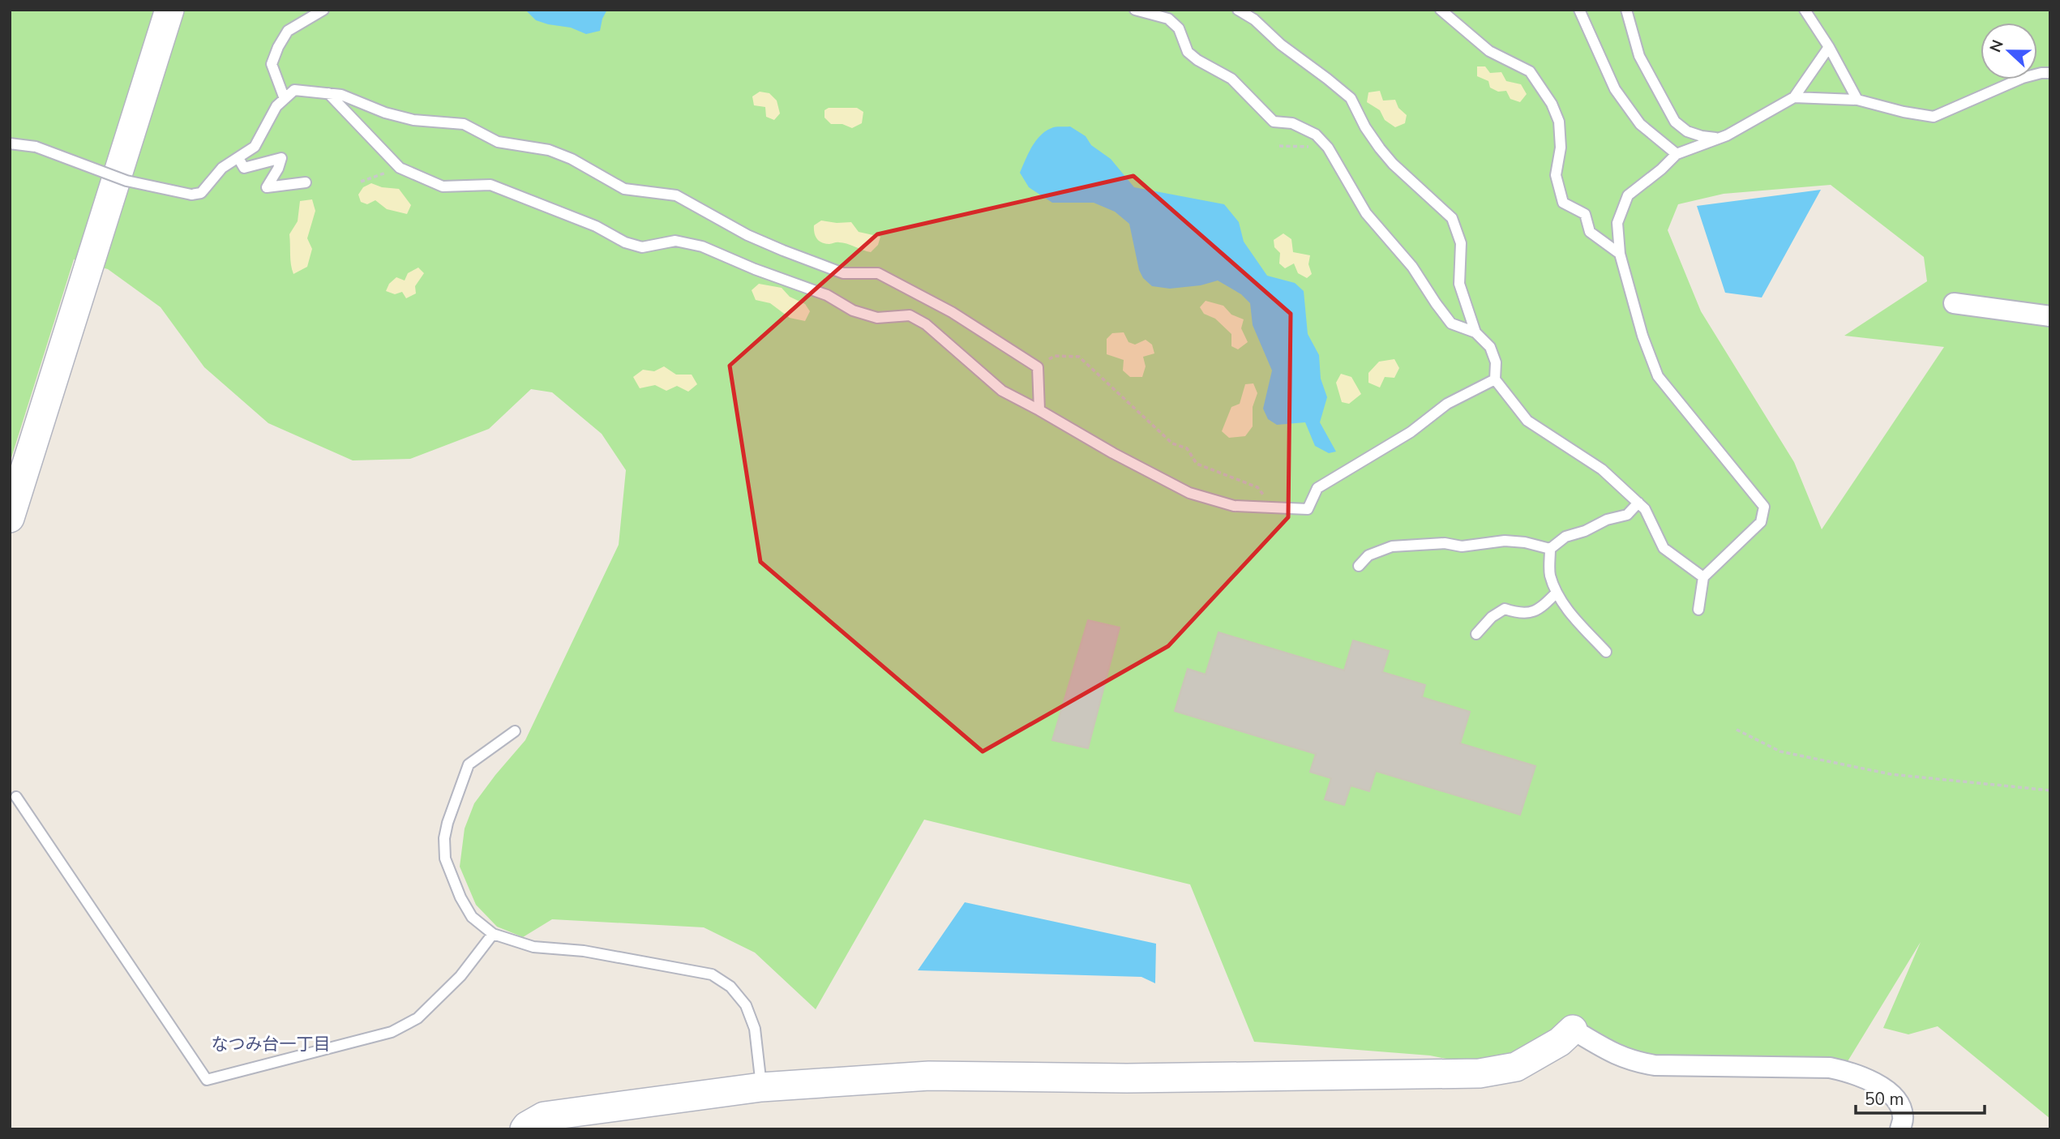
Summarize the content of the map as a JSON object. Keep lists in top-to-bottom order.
{
  "districts": ["なつみ台一丁目"],
  "scale_bar": "50 m",
  "north": "left"
}
